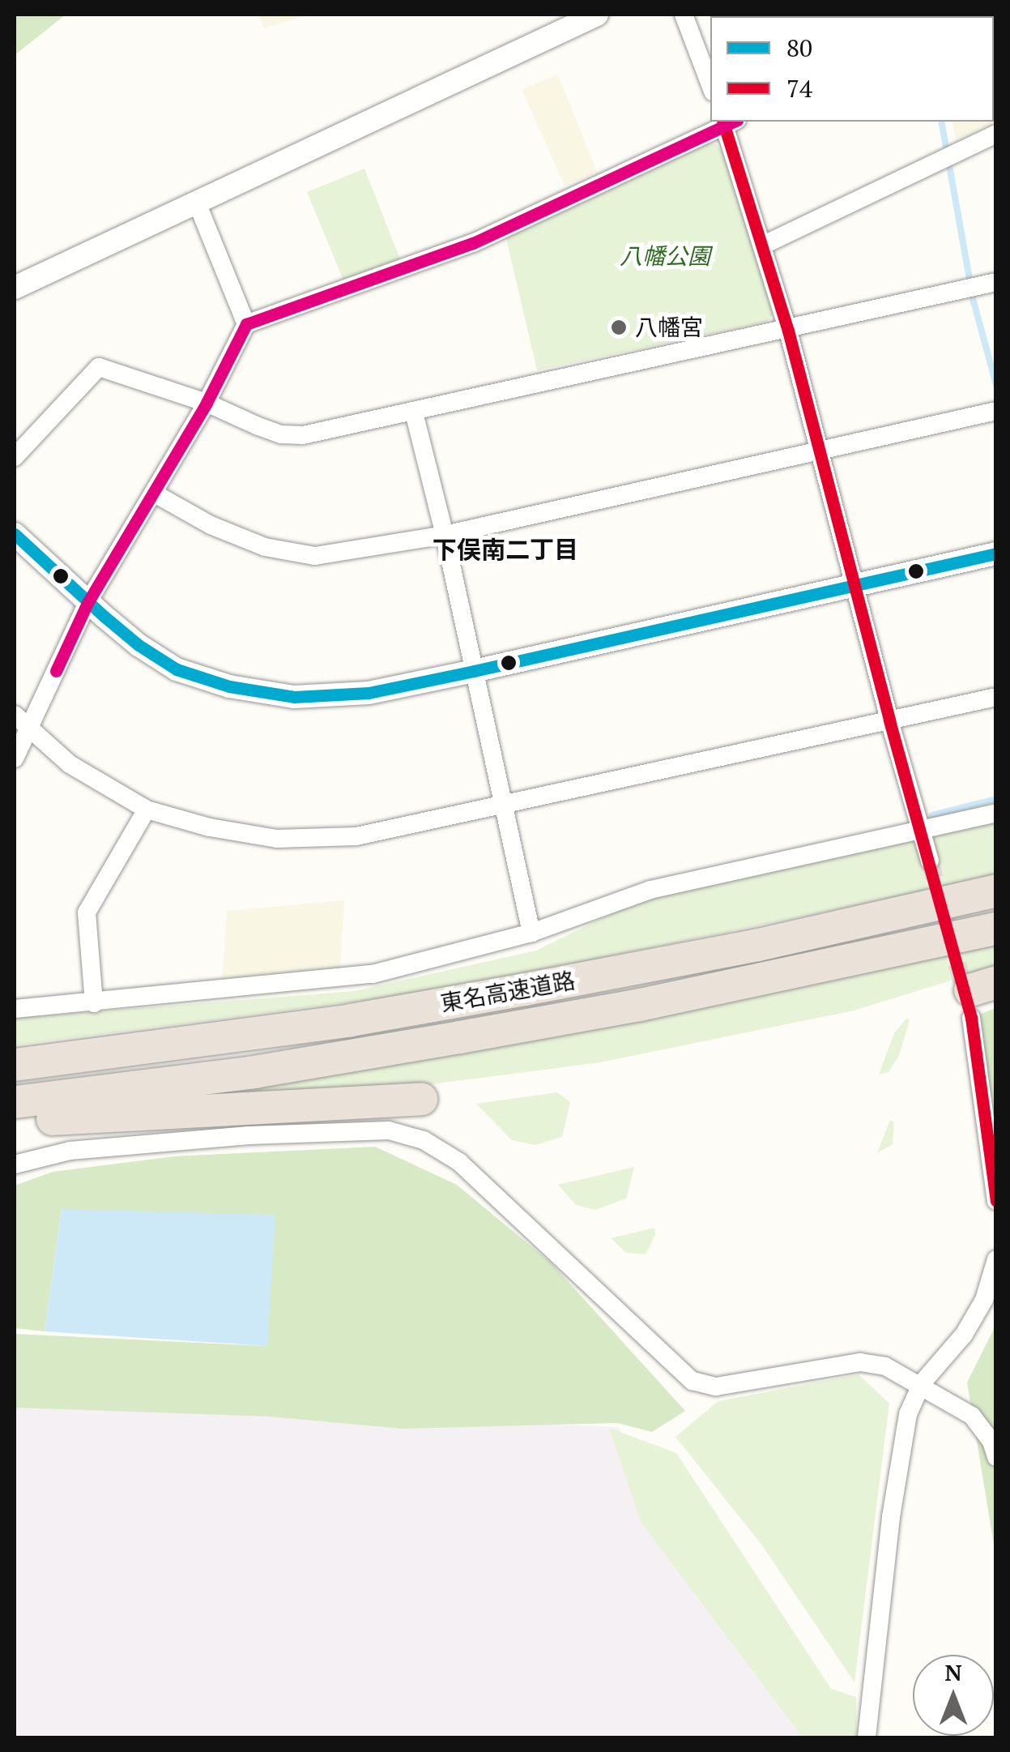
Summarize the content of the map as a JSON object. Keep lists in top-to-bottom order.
{
  "streets": {
    "highway": ["東名高速道路"]
  },
  "districts": ["下俣南二丁目"],
  "parks": ["八幡公園"],
  "places": ["八幡宮"],
  "lines": ["transit line 74", "transit line 80"],
  "legend": ["80", "74"],
  "north": "top"
}
